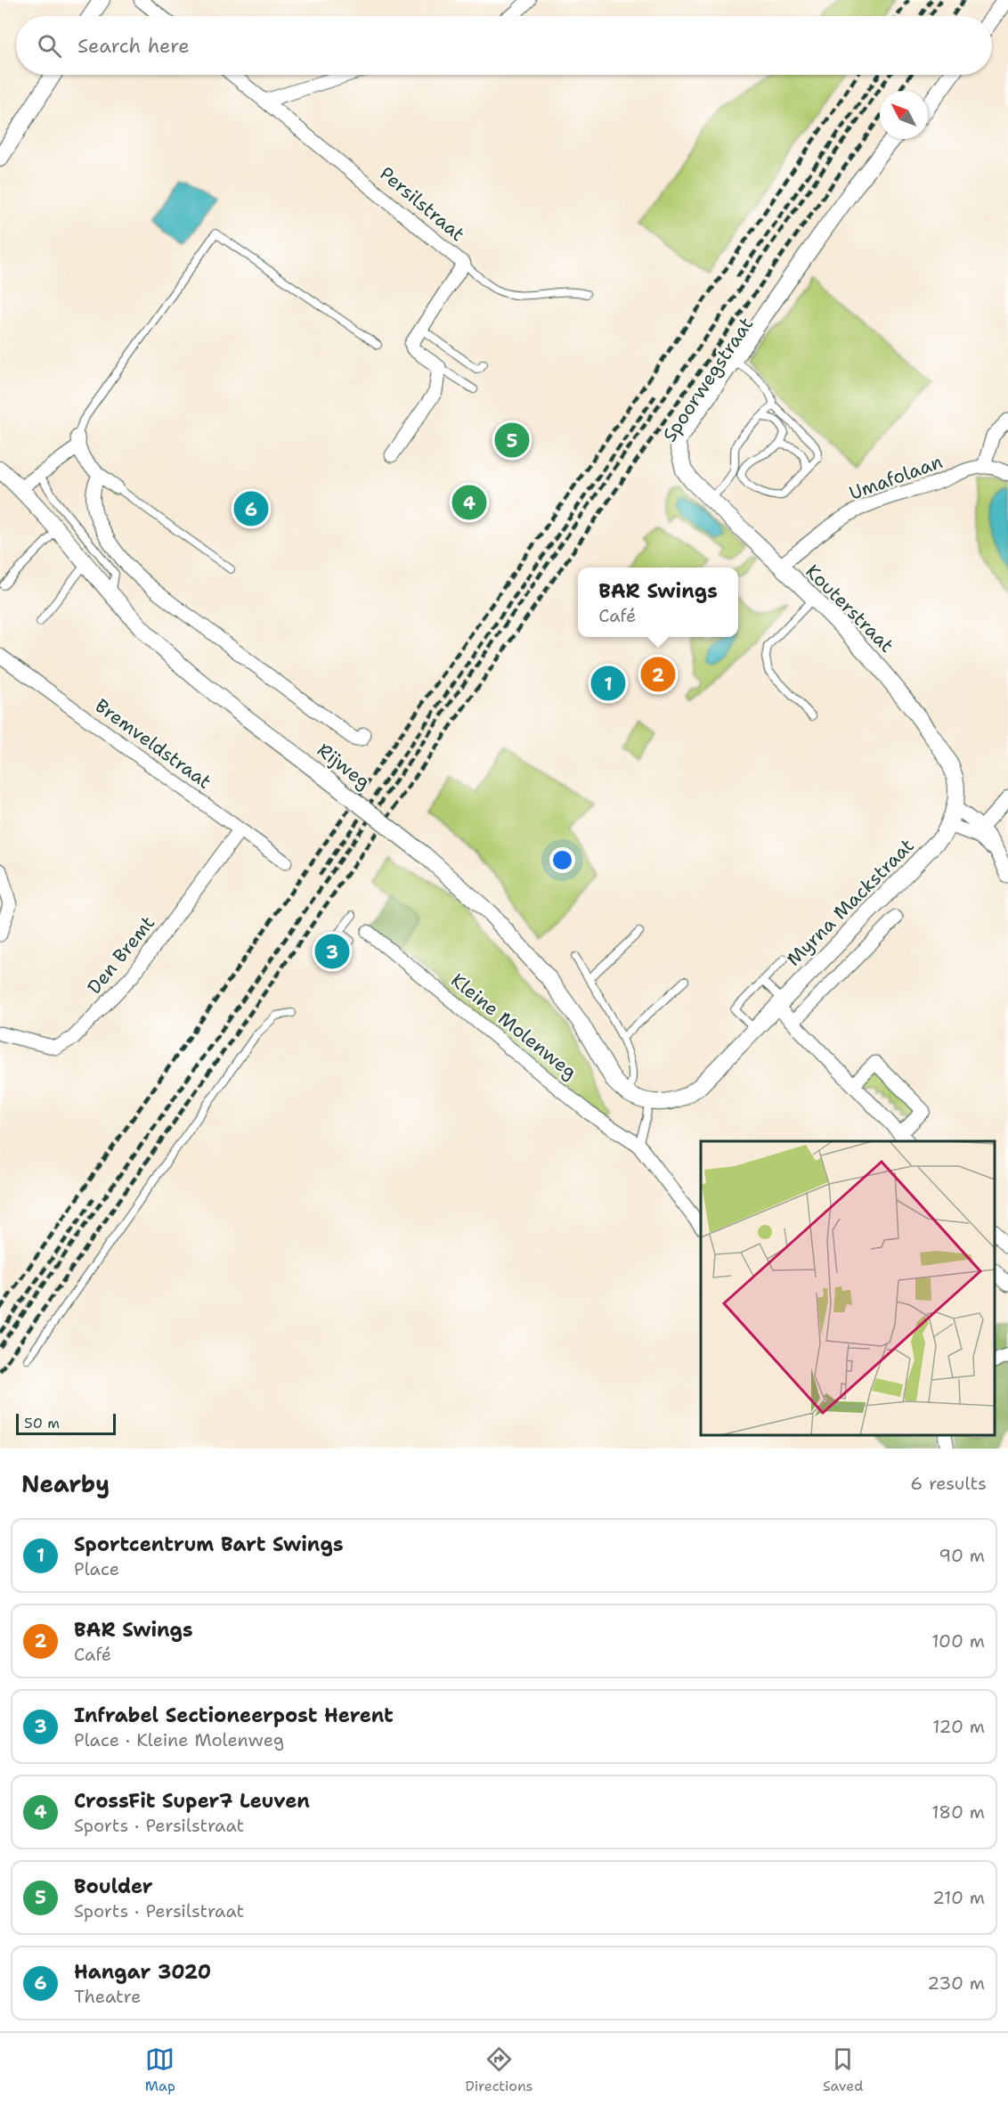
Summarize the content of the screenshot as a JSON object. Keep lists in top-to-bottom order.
{
  "streets": {
    "street": [
      "Persilstraat",
      "Spoorwegstraat",
      "Umafolaan",
      "Kouterstraat",
      "Bremveldstraat",
      "Rijweg",
      "Myrna Mackstraat",
      "Den Bremt",
      "Kleine Molenweg"
    ]
  },
  "crossings": [
    ["Spoorwegstraat", "Kouterstraat"],
    ["Umafolaan", "Kouterstraat"],
    ["Kouterstraat", "Myrna Mackstraat"],
    ["Bremveldstraat", "Den Bremt"],
    ["Rijweg", "Myrna Mackstraat"]
  ],
  "scale_bar": "50 m",
  "north": "top left",
  "page": {
    "search": "Search here",
    "pins": [
      "5",
      "4",
      "6",
      "2",
      "1",
      "3"
    ],
    "popup": ["BAR Swings", "Café"],
    "scale": "50 m",
    "heading": ["Nearby", "6 results"],
    "list": [
      {
        "mark": "1",
        "name": "Sportcentrum Bart Swings",
        "note": "Place",
        "value": "90 m"
      },
      {
        "mark": "2",
        "name": "BAR Swings",
        "note": "Café",
        "value": "100 m"
      },
      {
        "mark": "3",
        "name": "Infrabel Sectioneerpost Herent",
        "note": "Place · Kleine Molenweg",
        "value": "120 m"
      },
      {
        "mark": "4",
        "name": "CrossFit Super7 Leuven",
        "note": "Sports · Persilstraat",
        "value": "180 m"
      },
      {
        "mark": "5",
        "name": "Boulder",
        "note": "Sports · Persilstraat",
        "value": "210 m"
      },
      {
        "mark": "6",
        "name": "Hangar 3020",
        "note": "Theatre",
        "value": "230 m"
      }
    ],
    "nav": ["Map", "Directions", "Saved"]
  }
}
